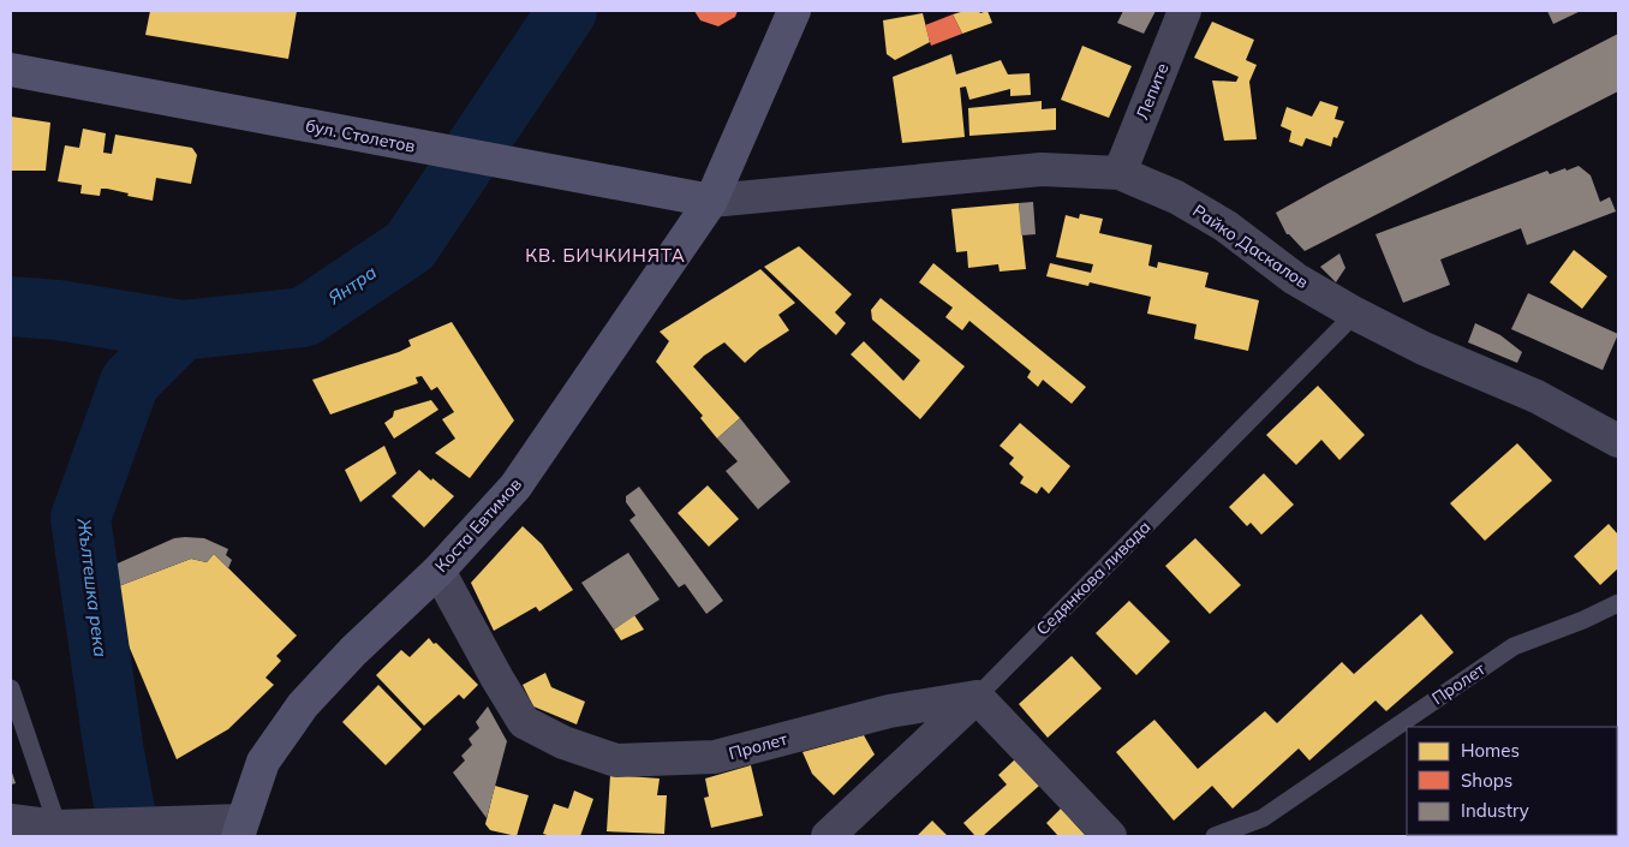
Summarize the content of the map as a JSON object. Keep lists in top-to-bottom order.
{
  "streets": {
    "main road": ["бул. Столетов", "Коста Евтимов"],
    "street": [
      "Лепите",
      "Райко Даскалов",
      "Седянкова ливада",
      "Пролет"
    ]
  },
  "crossings": [
    ["Лепите", "Райко Даскалов"],
    ["бул. Столетов", "Райко Даскалов"],
    ["бул. Столетов", "Коста Евтимов"],
    ["Райко Даскалов", "Коста Евтимов"],
    ["Райко Даскалов", "Седянкова ливада"],
    ["Коста Евтимов", "Пролет"],
    ["Седянкова ливада", "Пролет"]
  ],
  "districts": ["КВ. БИЧКИНЯТА"],
  "water": ["Янтра", "Жълтешка река"],
  "legend": ["Homes", "Shops", "Industry"]
}
